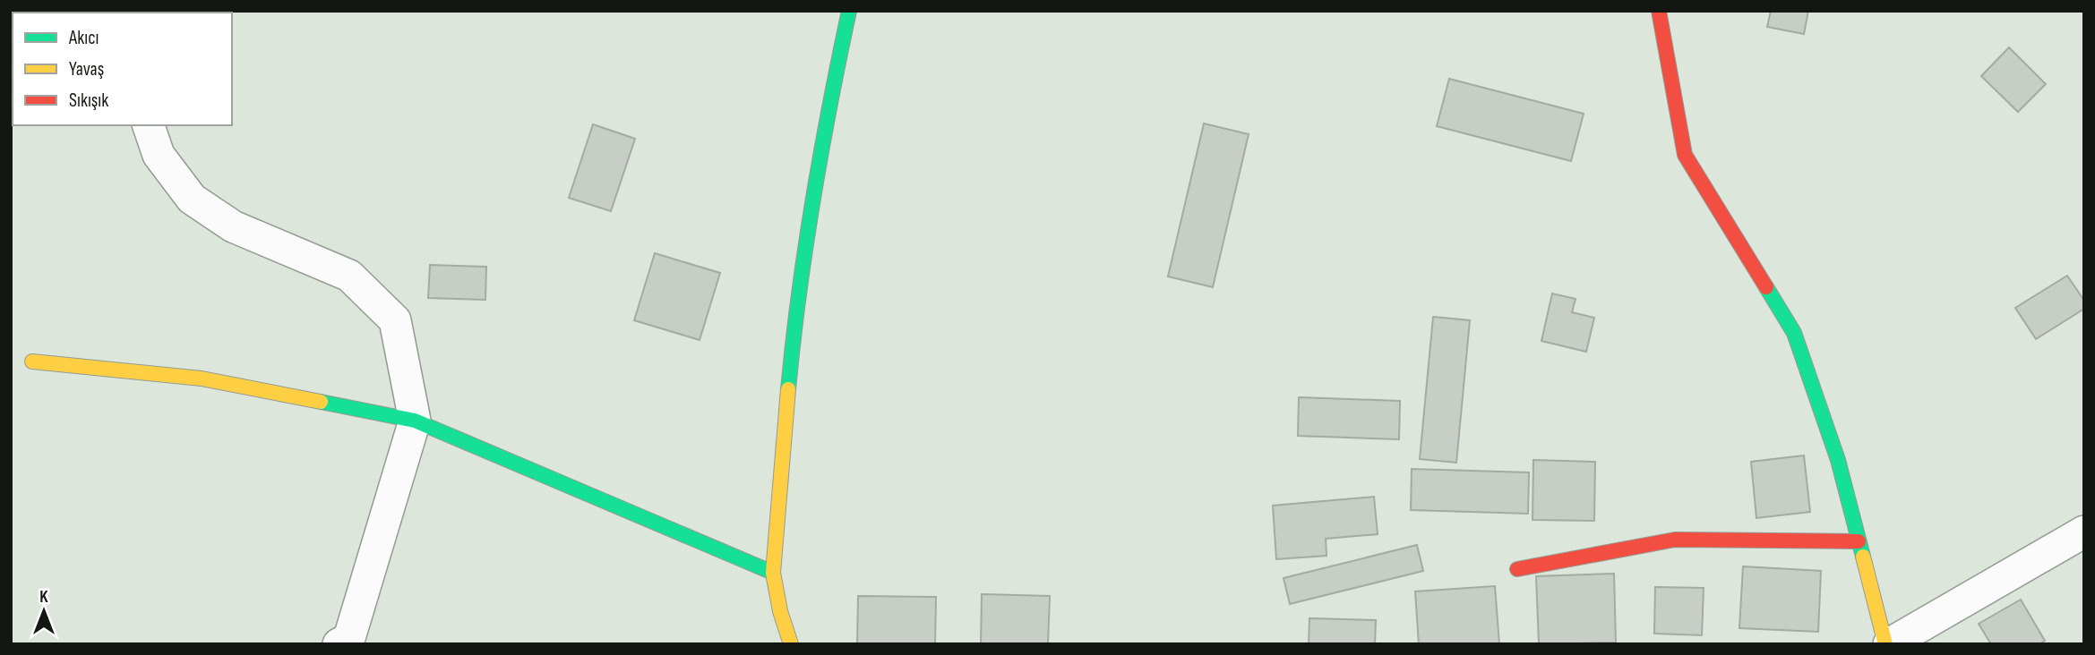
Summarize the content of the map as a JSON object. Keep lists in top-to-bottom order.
{
  "legend": ["Akıcı", "Yavaş", "Sıkışık"],
  "north": "top"
}
